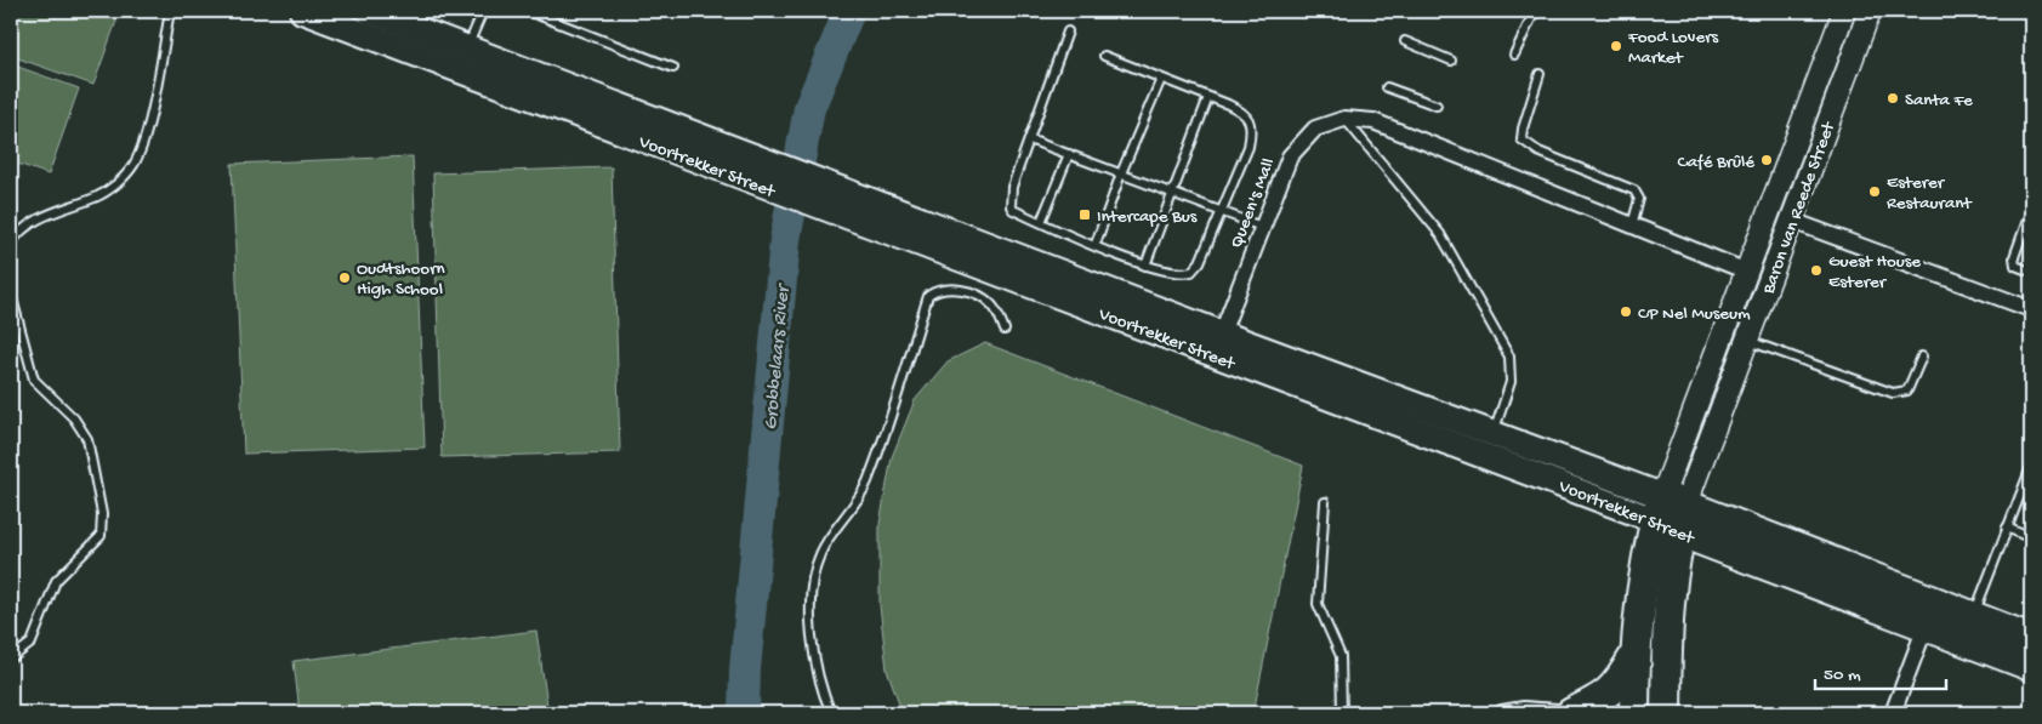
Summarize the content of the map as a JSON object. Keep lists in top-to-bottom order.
{
  "streets": {
    "highway": ["Voortrekker Street"],
    "main road": ["Baron van Reede Street"],
    "street": ["Queen's Mall"]
  },
  "crossings": [
    ["Voortrekker Street", "Queen's Mall"],
    ["Voortrekker Street", "Baron van Reede Street"],
    ["Queen's Mall", "Baron van Reede Street"]
  ],
  "water": ["Grobbelaars River"],
  "places": {
    "other": [
      "Food Lovers Market",
      "Santa Fe",
      "Café Brûlé",
      "Esterer Restaurant",
      "Guest House Esterer",
      "Oudtshoorn High School",
      "CP Nel Museum"
    ],
    "transit": ["Intercape Bus"]
  },
  "scale_bar": "50 m"
}
